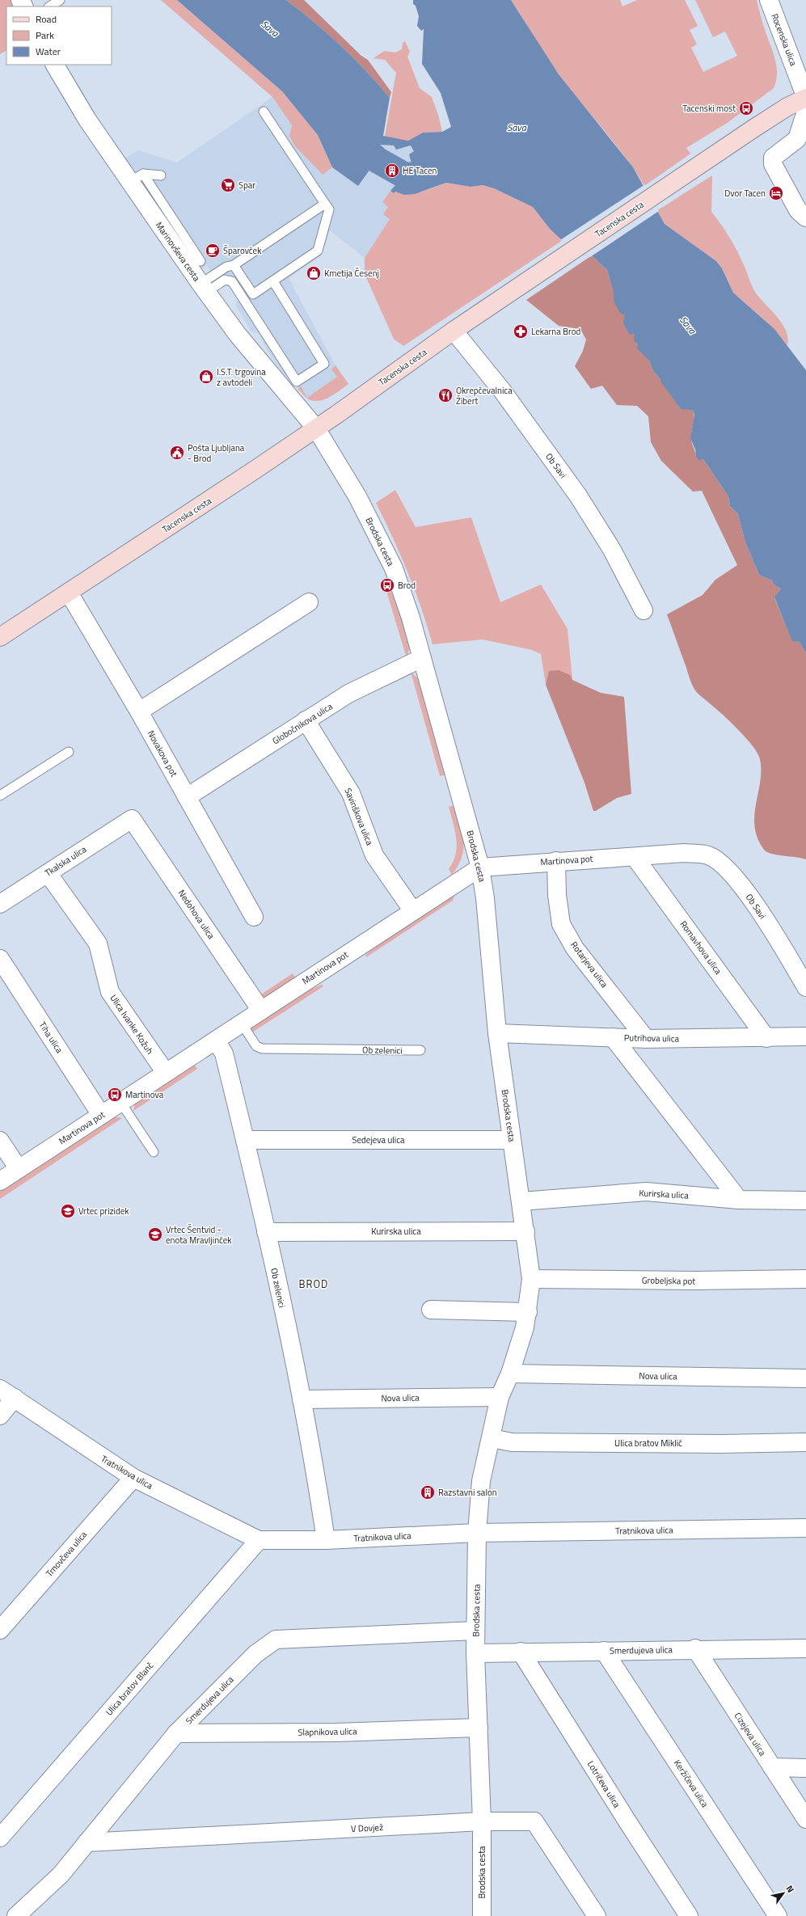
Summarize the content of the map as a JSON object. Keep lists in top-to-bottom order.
{
  "streets": {
    "main road": ["Tacenska cesta"],
    "street": [
      "Rocenska ulica",
      "Marinovševa cesta",
      "Ob Savi",
      "Brodska cesta",
      "Globočnikova ulica",
      "Novakova pot",
      "Savinškova ulica",
      "Martinova pot",
      "Tkalska ulica",
      "Nedohova ulica",
      "Romavhova ulica",
      "Rotarjeva ulica",
      "Ulica Ivanke Kožuh",
      "Tiha ulica",
      "Putrihova ulica",
      "Ob zelenici",
      "Sedejeva ulica",
      "Kurirska ulica",
      "Grobeljska pot",
      "Nova ulica",
      "Ulica bratov Miklič",
      "Tratnikova ulica",
      "Trnovčeva ulica",
      "Smerdujeva ulica",
      "Ulica bratov Blanč",
      "Slapnikova ulica",
      "Cizejeva ulica",
      "Keržičeva ulica",
      "Lotričeva ulica",
      "V Dovjež"
    ]
  },
  "crossings": [
    ["Rocenska ulica", "Tacenska cesta"],
    ["Tacenska cesta", "Marinovševa cesta"],
    ["Tacenska cesta", "Ob Savi"],
    ["Tacenska cesta", "Brodska cesta"],
    ["Tacenska cesta", "Novakova pot"],
    ["Marinovševa cesta", "Brodska cesta"],
    ["Ob Savi", "Martinova pot"],
    ["Brodska cesta", "Globočnikova ulica"],
    ["Brodska cesta", "Martinova pot"],
    ["Brodska cesta", "Putrihova ulica"],
    ["Brodska cesta", "Sedejeva ulica"],
    ["Brodska cesta", "Kurirska ulica"],
    ["Brodska cesta", "Grobeljska pot"],
    ["Brodska cesta", "Nova ulica"],
    ["Brodska cesta", "Ulica bratov Miklič"],
    ["Brodska cesta", "Tratnikova ulica"],
    ["Brodska cesta", "Smerdujeva ulica"],
    ["Brodska cesta", "Slapnikova ulica"],
    ["Brodska cesta", "V Dovjež"],
    ["Globočnikova ulica", "Novakova pot"],
    ["Globočnikova ulica", "Savinškova ulica"],
    ["Savinškova ulica", "Martinova pot"],
    ["Martinova pot", "Nedohova ulica"],
    ["Martinova pot", "Romavhova ulica"],
    ["Martinova pot", "Rotarjeva ulica"],
    ["Martinova pot", "Ulica Ivanke Kožuh"],
    ["Martinova pot", "Tiha ulica"],
    ["Martinova pot", "Ob zelenici"],
    ["Tkalska ulica", "Nedohova ulica"],
    ["Tkalska ulica", "Ulica Ivanke Kožuh"],
    ["Romavhova ulica", "Putrihova ulica"],
    ["Rotarjeva ulica", "Putrihova ulica"],
    ["Ob zelenici", "Sedejeva ulica"],
    ["Ob zelenici", "Kurirska ulica"],
    ["Ob zelenici", "Nova ulica"],
    ["Ob zelenici", "Tratnikova ulica"],
    ["Tratnikova ulica", "Trnovčeva ulica"],
    ["Tratnikova ulica", "Ulica bratov Blanč"],
    ["Smerdujeva ulica", "Slapnikova ulica"],
    ["Smerdujeva ulica", "Cizejeva ulica"],
    ["Smerdujeva ulica", "Keržičeva ulica"],
    ["Smerdujeva ulica", "Lotričeva ulica"],
    ["Smerdujeva ulica", "V Dovjež"]
  ],
  "districts": ["BROD"],
  "water": ["Sava"],
  "places": {
    "bus stop": ["Tacenski most", "Brod", "Martinova"],
    "building": ["HE Tacen", "Razstavni salon"],
    "supermarket": ["Spar"],
    "hotel": ["Dvor Tacen"],
    "cafe": ["Šparovček"],
    "shop": ["Kmetija Česenj", "I.S.T. trgovina z avtodeli"],
    "pharmacy": ["Lekarna Brod"],
    "restaurant": ["Okrepčevalnica Žibert"],
    "public building": ["Pošta Ljubljana - Brod"],
    "school or university": ["Vrtec prizidek", "Vrtec Šentvid - enota Mravljinček"]
  },
  "legend": ["Road", "Park", "Water"],
  "north": "top right"
}
